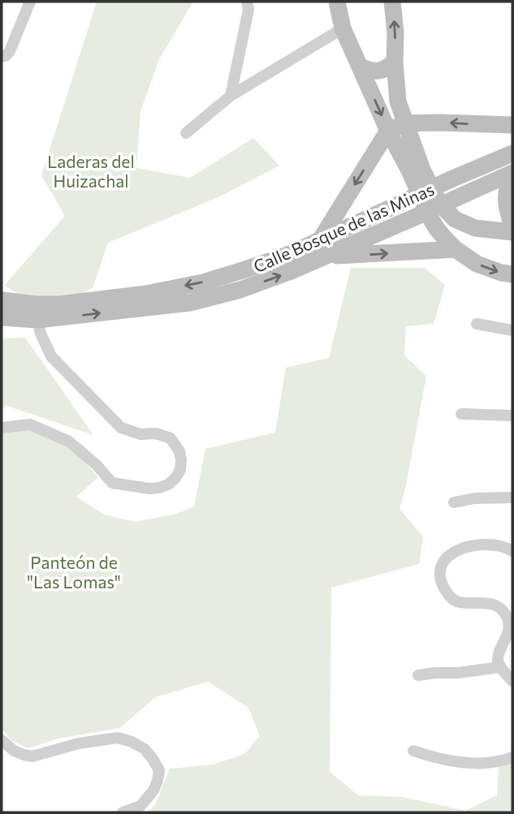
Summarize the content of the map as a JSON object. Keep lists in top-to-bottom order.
{
  "streets": {
    "main road": ["Calle Bosque de las Minas"]
  },
  "parks": ["Laderas del Huizachal", "Panteón de \"Las Lomas\""]
}
